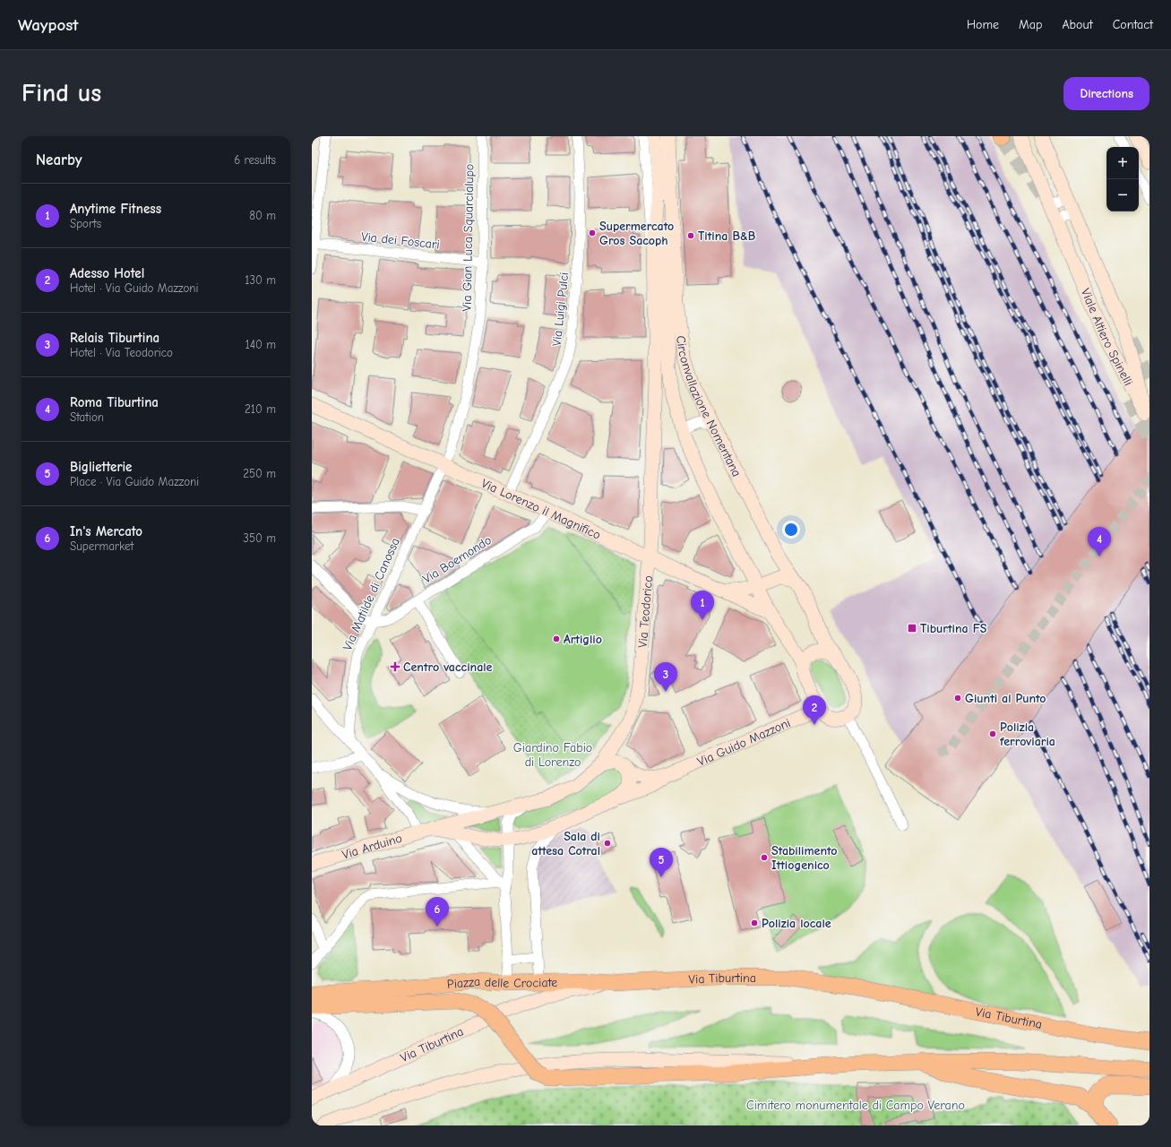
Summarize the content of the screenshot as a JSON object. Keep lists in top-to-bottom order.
{
  "streets": {
    "main road": ["Via Tiburtina", "Piazza delle Crociate"],
    "street": [
      "Via Gian Luca Squarcialupo",
      "Via dei Foscari",
      "Via Luigi Pulci",
      "Viale Altiero Spinelli",
      "Circonvallazione Nomentana",
      "Via Lorenzo il Magnifico",
      "Via Boemondo",
      "Via Matilde di Canossa",
      "Via Teodorico",
      "Via Guido Mazzoni",
      "Via Arduino"
    ]
  },
  "crossings": [
    ["Via Gian Luca Squarcialupo", "Via dei Foscari"],
    ["Via Gian Luca Squarcialupo", "Via Lorenzo il Magnifico"],
    ["Via Gian Luca Squarcialupo", "Via Matilde di Canossa"],
    ["Via Luigi Pulci", "Via Lorenzo il Magnifico"],
    ["Circonvallazione Nomentana", "Via Lorenzo il Magnifico"],
    ["Circonvallazione Nomentana", "Via Teodorico"],
    ["Circonvallazione Nomentana", "Via Guido Mazzoni"],
    ["Via Lorenzo il Magnifico", "Via Boemondo"],
    ["Via Lorenzo il Magnifico", "Via Matilde di Canossa"],
    ["Via Lorenzo il Magnifico", "Via Teodorico"],
    ["Via Boemondo", "Via Matilde di Canossa"],
    ["Via Teodorico", "Via Guido Mazzoni"],
    ["Via Teodorico", "Via Arduino"],
    ["Via Guido Mazzoni", "Via Arduino"],
    ["Via Tiburtina", "Piazza delle Crociate"]
  ],
  "parks": ["Giardino Fabio di Lorenzo", "Cimitero monumentale di Campo Verano"],
  "places": {
    "other": [
      "Supermercato Gros Sacoph",
      "Titina B&B",
      "Artiglio",
      "Giunti al Punto",
      "Polizia ferroviaria",
      "Sala di attesa Cotral",
      "Stabilimento Ittiogenico",
      "Polizia locale"
    ],
    "transit": ["Tiburtina FS"],
    "health": ["Centro vaccinale"]
  },
  "page": {
    "header": "Waypost",
    "nav": [
      "Home",
      "Map",
      "About",
      "Contact"
    ],
    "buttons": "Directions",
    "title": "Find us",
    "heading": ["Nearby", "6 results"],
    "map_buttons": ["+", "−"],
    "list": [
      {
        "mark": "1",
        "name": "Anytime Fitness",
        "note": "Sports",
        "value": "80 m"
      },
      {
        "mark": "2",
        "name": "Adesso Hotel",
        "note": "Hotel · Via Guido Mazzoni",
        "value": "130 m"
      },
      {
        "mark": "3",
        "name": "Relais Tiburtina",
        "note": "Hotel · Via Teodorico",
        "value": "140 m"
      },
      {
        "mark": "4",
        "name": "Roma Tiburtina",
        "note": "Station",
        "value": "210 m"
      },
      {
        "mark": "5",
        "name": "Biglietterie",
        "note": "Place · Via Guido Mazzoni",
        "value": "250 m"
      },
      {
        "mark": "6",
        "name": "In's Mercato",
        "note": "Supermarket",
        "value": "350 m"
      }
    ],
    "pins": [
      "4",
      "1",
      "3",
      "2",
      "5",
      "6"
    ]
  }
}
